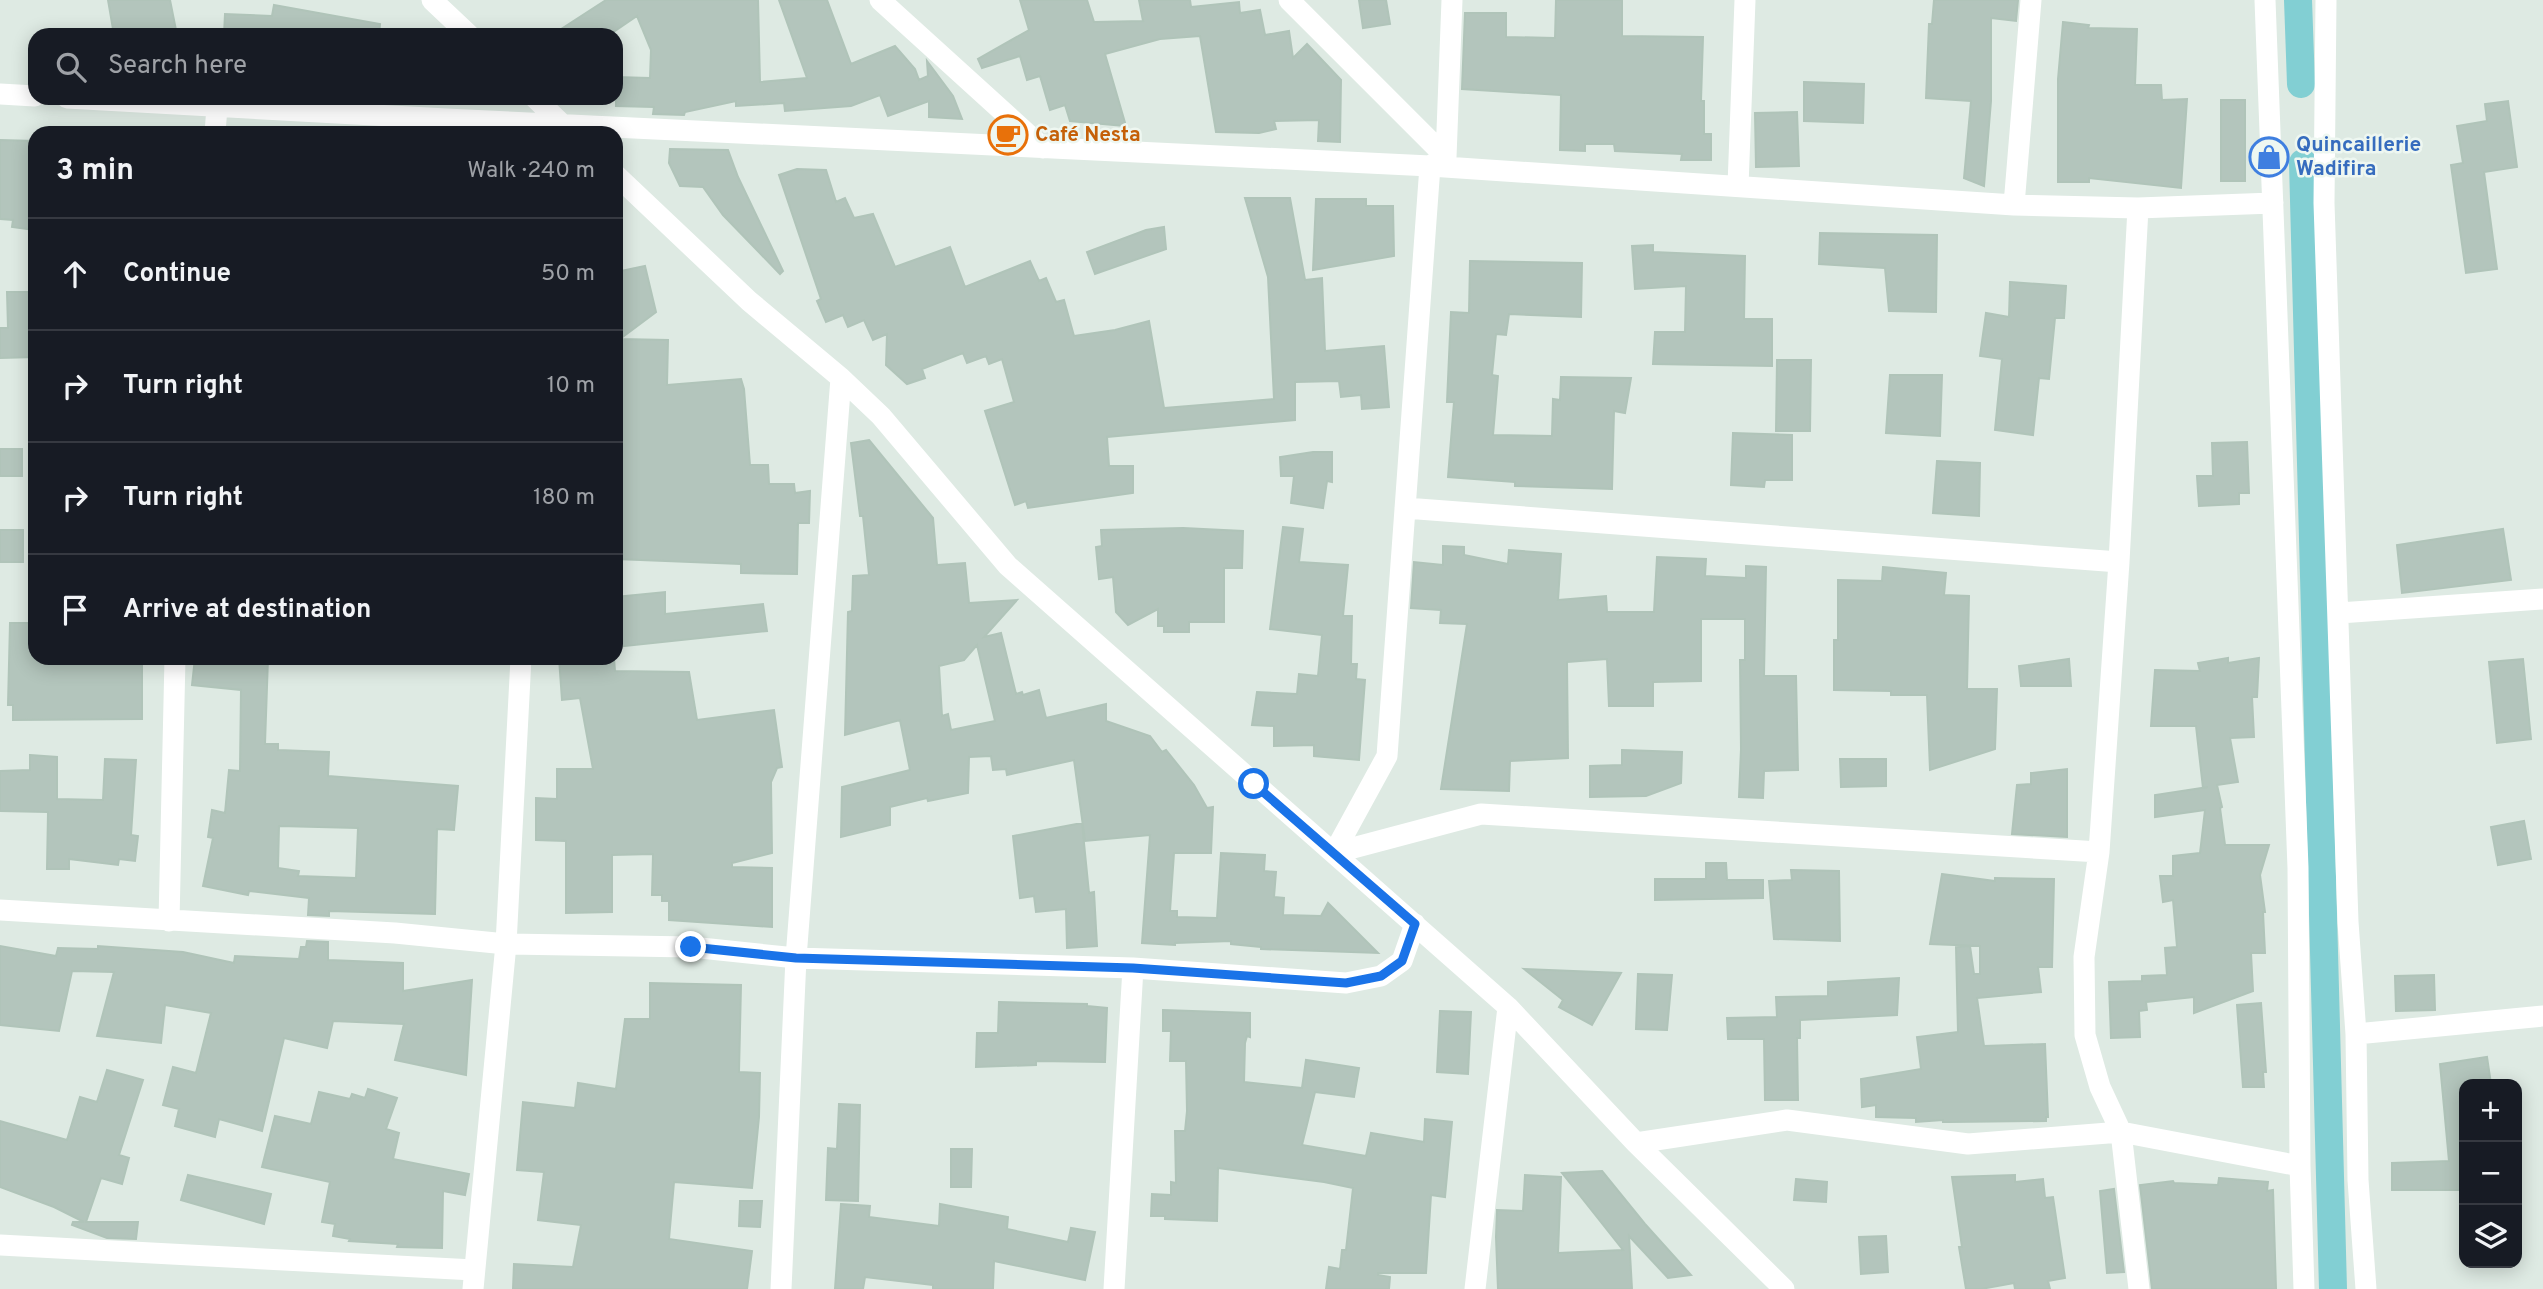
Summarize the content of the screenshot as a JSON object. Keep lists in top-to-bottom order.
{
  "places": {
    "cafe": ["Café Nesta"],
    "shop": ["Quincaillerie Wadifira"]
  },
  "page": {
    "search": "Search here",
    "heading": ["3 min", "Walk · 240 m"],
    "list": [
      ["Continue", "50 m"],
      ["Turn right", "10 m"],
      ["Turn right", "180 m"],
      "Arrive at destination"
    ],
    "map_buttons": ["+", "−"]
  }
}
